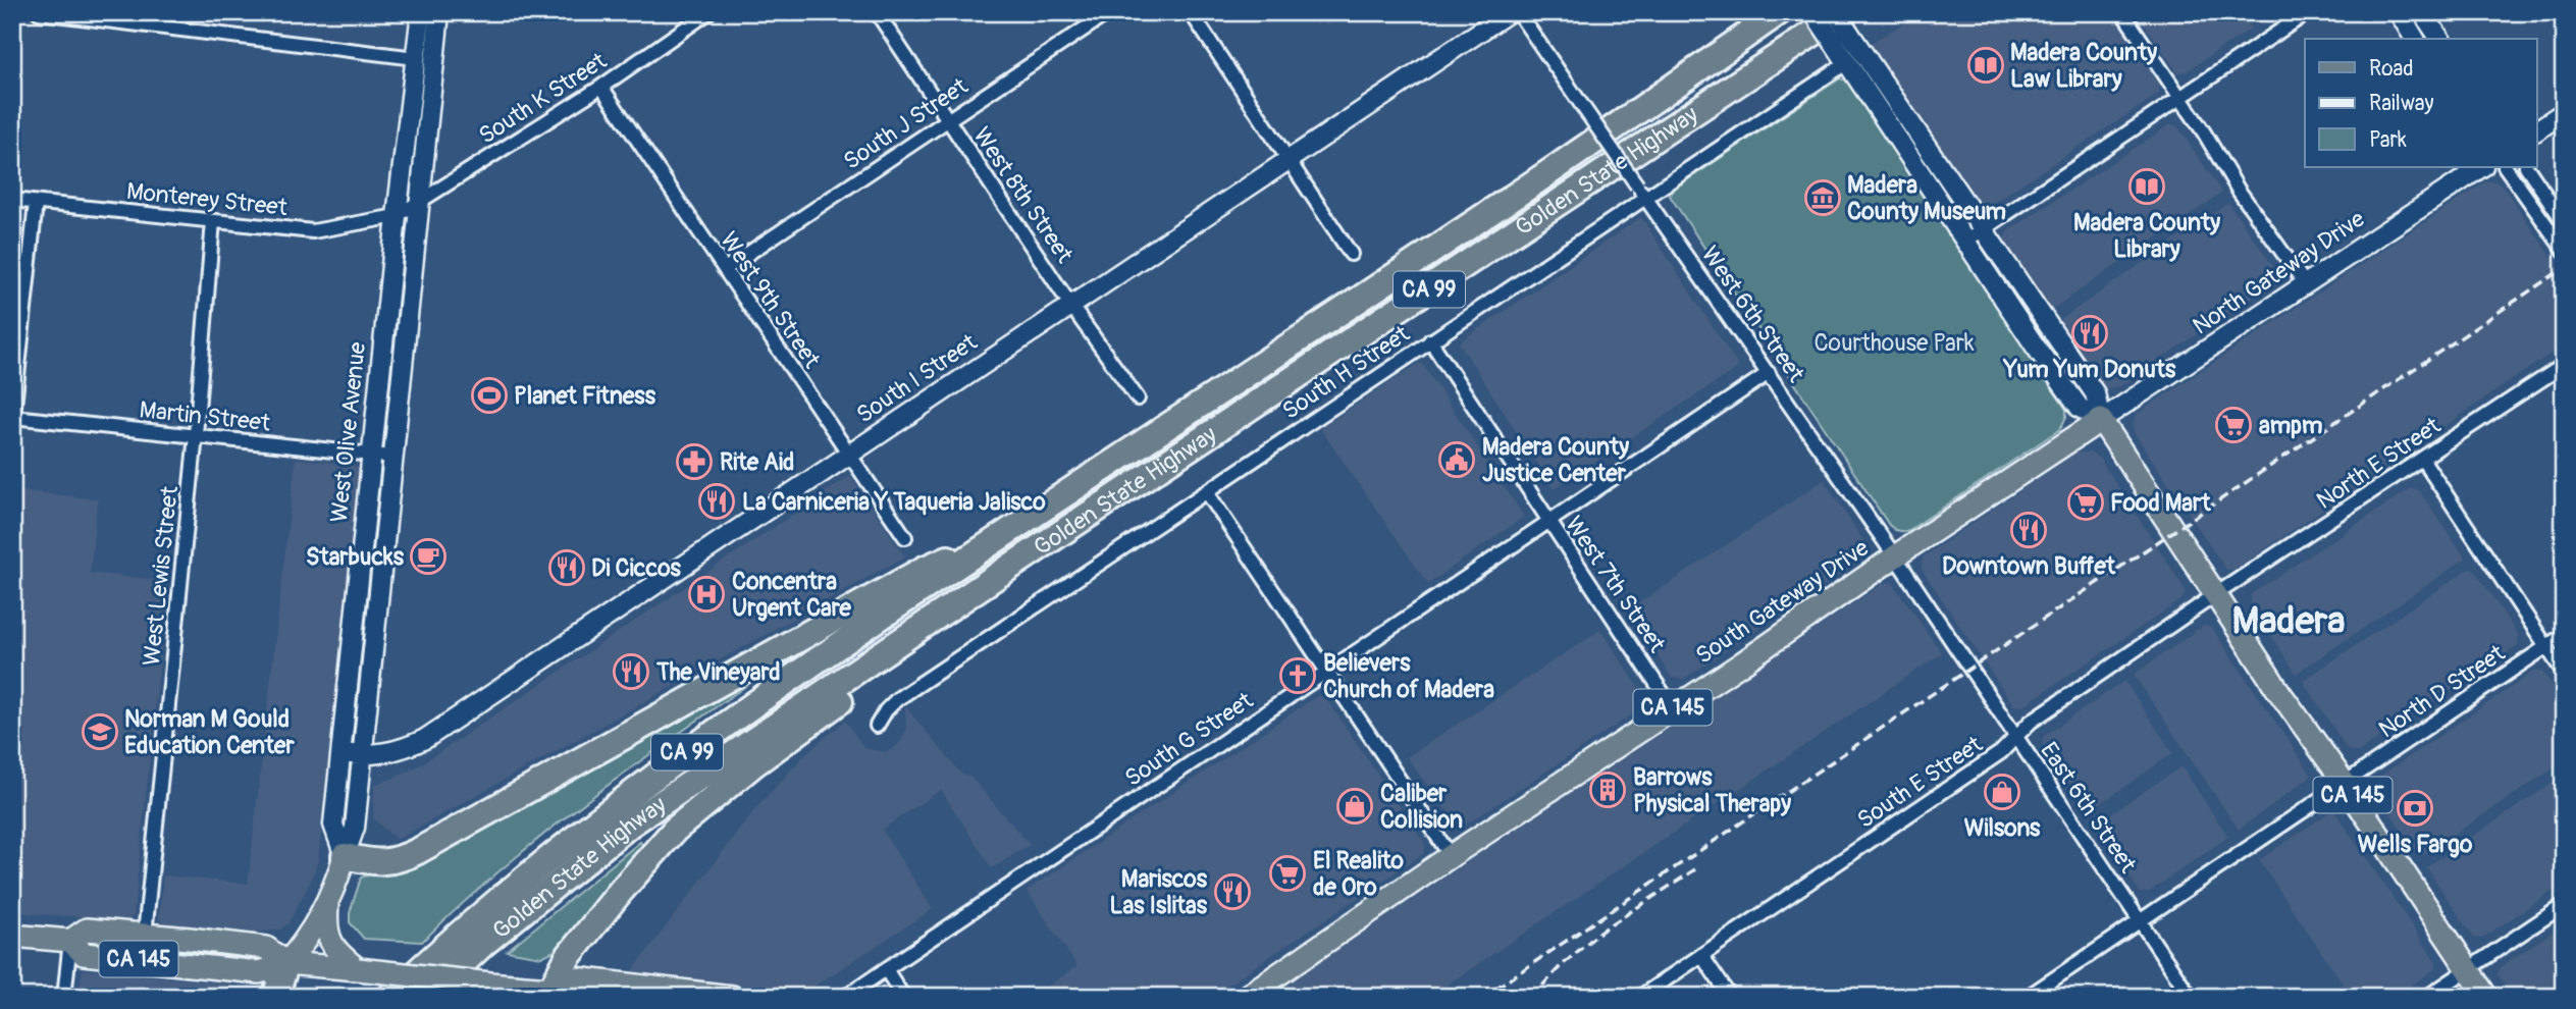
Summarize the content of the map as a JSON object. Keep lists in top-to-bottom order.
{
  "streets": {
    "highway": ["Golden State Highway", "CA 99"],
    "main road": [
      "North Gateway Drive",
      "South I Street",
      "West Olive Avenue",
      "South Gateway Drive",
      "CA 145"
    ],
    "street": [
      "South K Street",
      "South J Street",
      "West 8th Street",
      "Monterey Street",
      "West 9th Street",
      "West 6th Street",
      "South H Street",
      "Martin Street",
      "North E Street",
      "West Lewis Street",
      "West 7th Street",
      "North D Street",
      "South G Street",
      "South E Street",
      "East 6th Street"
    ]
  },
  "crossings": [
    ["South K Street", "Monterey Street"],
    ["South K Street", "West 9th Street"],
    ["South K Street", "West Olive Avenue"],
    ["South J Street", "West 8th Street"],
    ["South J Street", "West 9th Street"],
    ["West 8th Street", "South I Street"],
    ["Monterey Street", "West Olive Avenue"],
    ["Monterey Street", "West Lewis Street"],
    ["North Gateway Drive", "South Gateway Drive"],
    ["North Gateway Drive", "CA 145"],
    ["West 9th Street", "South I Street"],
    ["West 6th Street", "South H Street"],
    ["West 6th Street", "South Gateway Drive"],
    ["West 6th Street", "South G Street"],
    ["West 6th Street", "East 6th Street"],
    ["South H Street", "West 7th Street"],
    ["South I Street", "West Olive Avenue"],
    ["Martin Street", "West Olive Avenue"],
    ["Martin Street", "West Lewis Street"],
    ["West Olive Avenue", "CA 145"],
    ["North E Street", "CA 145"],
    ["North E Street", "South E Street"],
    ["West Lewis Street", "CA 145"],
    ["West 7th Street", "South Gateway Drive"],
    ["West 7th Street", "South G Street"],
    ["South Gateway Drive", "CA 145"],
    ["North D Street", "CA 145"],
    ["North D Street", "East 6th Street"],
    ["CA 145", "South E Street"],
    ["South E Street", "East 6th Street"]
  ],
  "districts": ["Madera"],
  "parks": ["Courthouse Park"],
  "places": {
    "library": ["Madera County Law Library", "Madera County Library"],
    "museum": ["Madera County Museum"],
    "restaurant": [
      "Yum Yum Donuts",
      "La Carniceria Y Taqueria Jalisco",
      "Downtown Buffet",
      "Di Ciccos",
      "The Vineyard",
      "Mariscos Las Islitas"
    ],
    "sports": ["Planet Fitness"],
    "supermarket": ["ampm", "Food Mart", "El Realito de Oro"],
    "public building": ["Madera County Justice Center"],
    "pharmacy": ["Rite Aid"],
    "cafe": ["Starbucks"],
    "hospital": ["Concentra Urgent Care"],
    "church": ["Believers Church of Madera"],
    "school or university": ["Norman M Gould Education Center"],
    "building": ["Barrows Physical Therapy"],
    "shop": ["Wilsons", "Caliber Collision"],
    "bank": ["Wells Fargo"]
  },
  "legend": ["Road", "Railway", "Park"]
}
